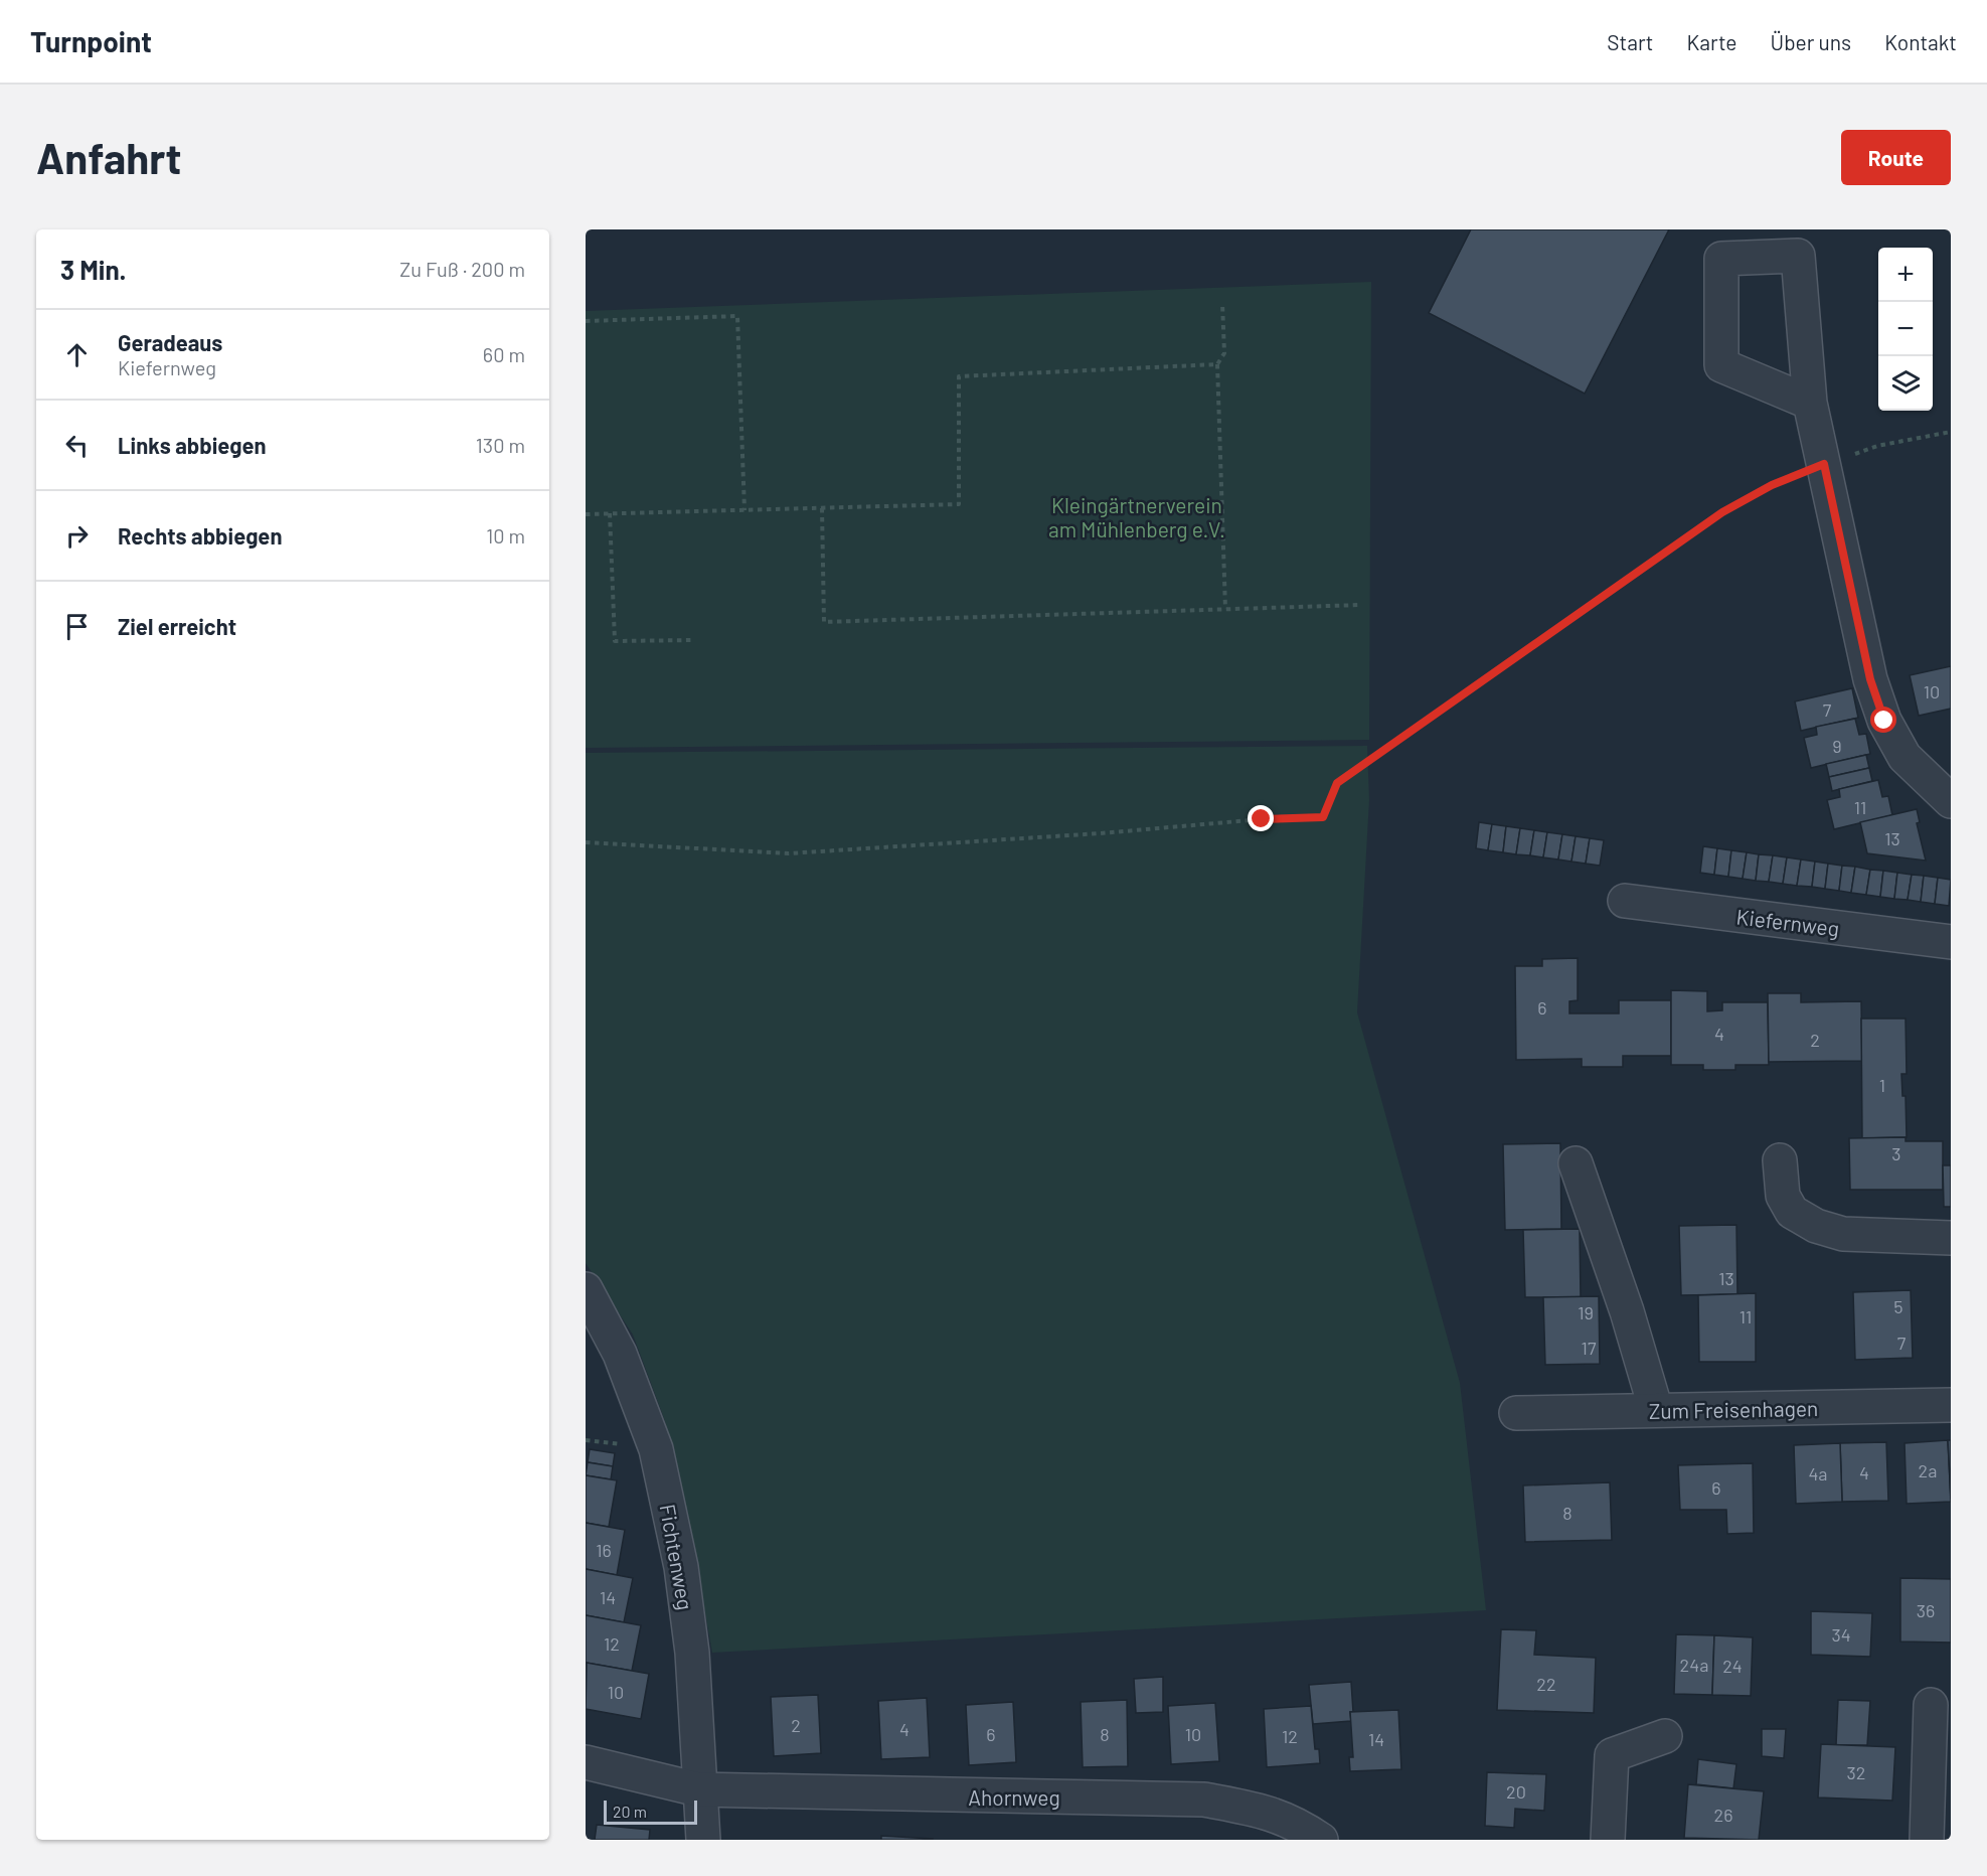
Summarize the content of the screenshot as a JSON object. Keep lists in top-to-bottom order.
{
  "streets": {
    "street": [
      "Kiefernweg",
      "Zum Freisenhagen",
      "Fichtenweg",
      "Ahornweg"
    ]
  },
  "crossings": [
    ["Fichtenweg", "Ahornweg"]
  ],
  "parks": ["Kleingärtnerverein am Mühlenberg e.V."],
  "house_numbers": [
    "10",
    "7",
    "9",
    "11",
    "13",
    "6",
    "4",
    "2",
    "1",
    "3",
    "13",
    "5",
    "19",
    "11",
    "7",
    "17",
    "2a",
    "4",
    "4a",
    "6",
    "8",
    "16",
    "14",
    "36",
    "34",
    "12",
    "24a",
    "24",
    "22",
    "10",
    "2",
    "4",
    "6",
    "8",
    "10",
    "12",
    "14",
    "32",
    "20",
    "26"
  ],
  "scale_bar": "20 m",
  "page": {
    "header": "Turnpoint",
    "nav": [
      "Start",
      "Karte",
      "Über uns",
      "Kontakt"
    ],
    "buttons": "Route",
    "title": "Anfahrt",
    "heading": ["3 Min.", "Zu Fuß · 200 m"],
    "map_buttons": ["+", "−"],
    "list": [
      ["Geradeaus", "Kiefernweg", "60 m"],
      ["Links abbiegen", "130 m"],
      ["Rechts abbiegen", "10 m"],
      "Ziel erreicht"
    ],
    "scale": "20 m"
  }
}
